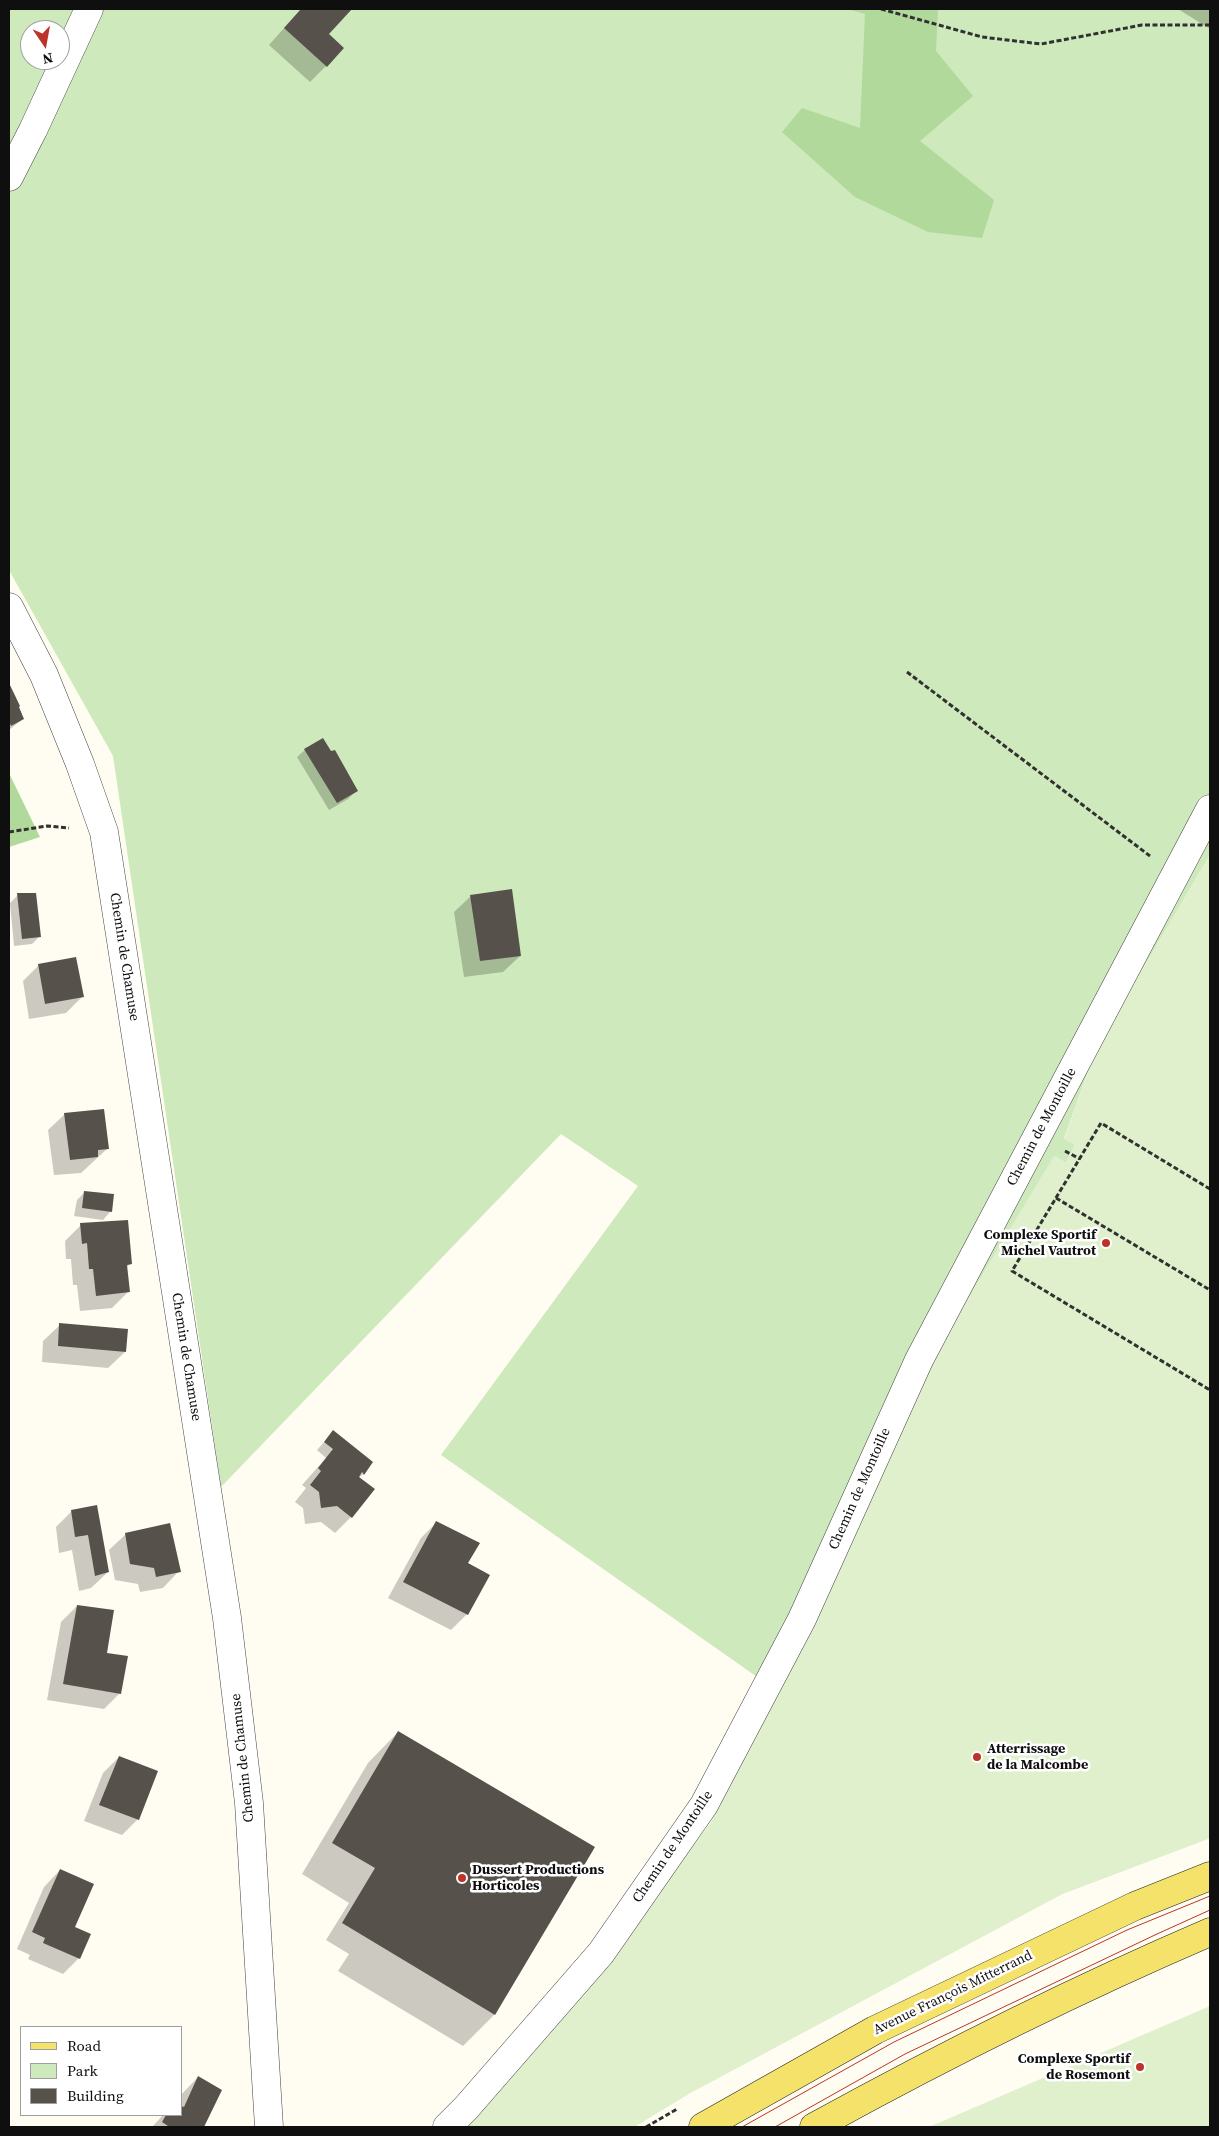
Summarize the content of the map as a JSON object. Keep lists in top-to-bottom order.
{
  "streets": {
    "main road": ["Avenue François Mitterrand"],
    "street": ["Chemin de Chamuse", "Chemin de Montoille"]
  },
  "places": [
    "Complexe Sportif Michel Vautrot",
    "Atterrissage de la Malcombe",
    "Dussert Productions Horticoles",
    "Complexe Sportif de Rosemont"
  ],
  "legend": ["Road", "Park", "Building"],
  "north": "bottom"
}
